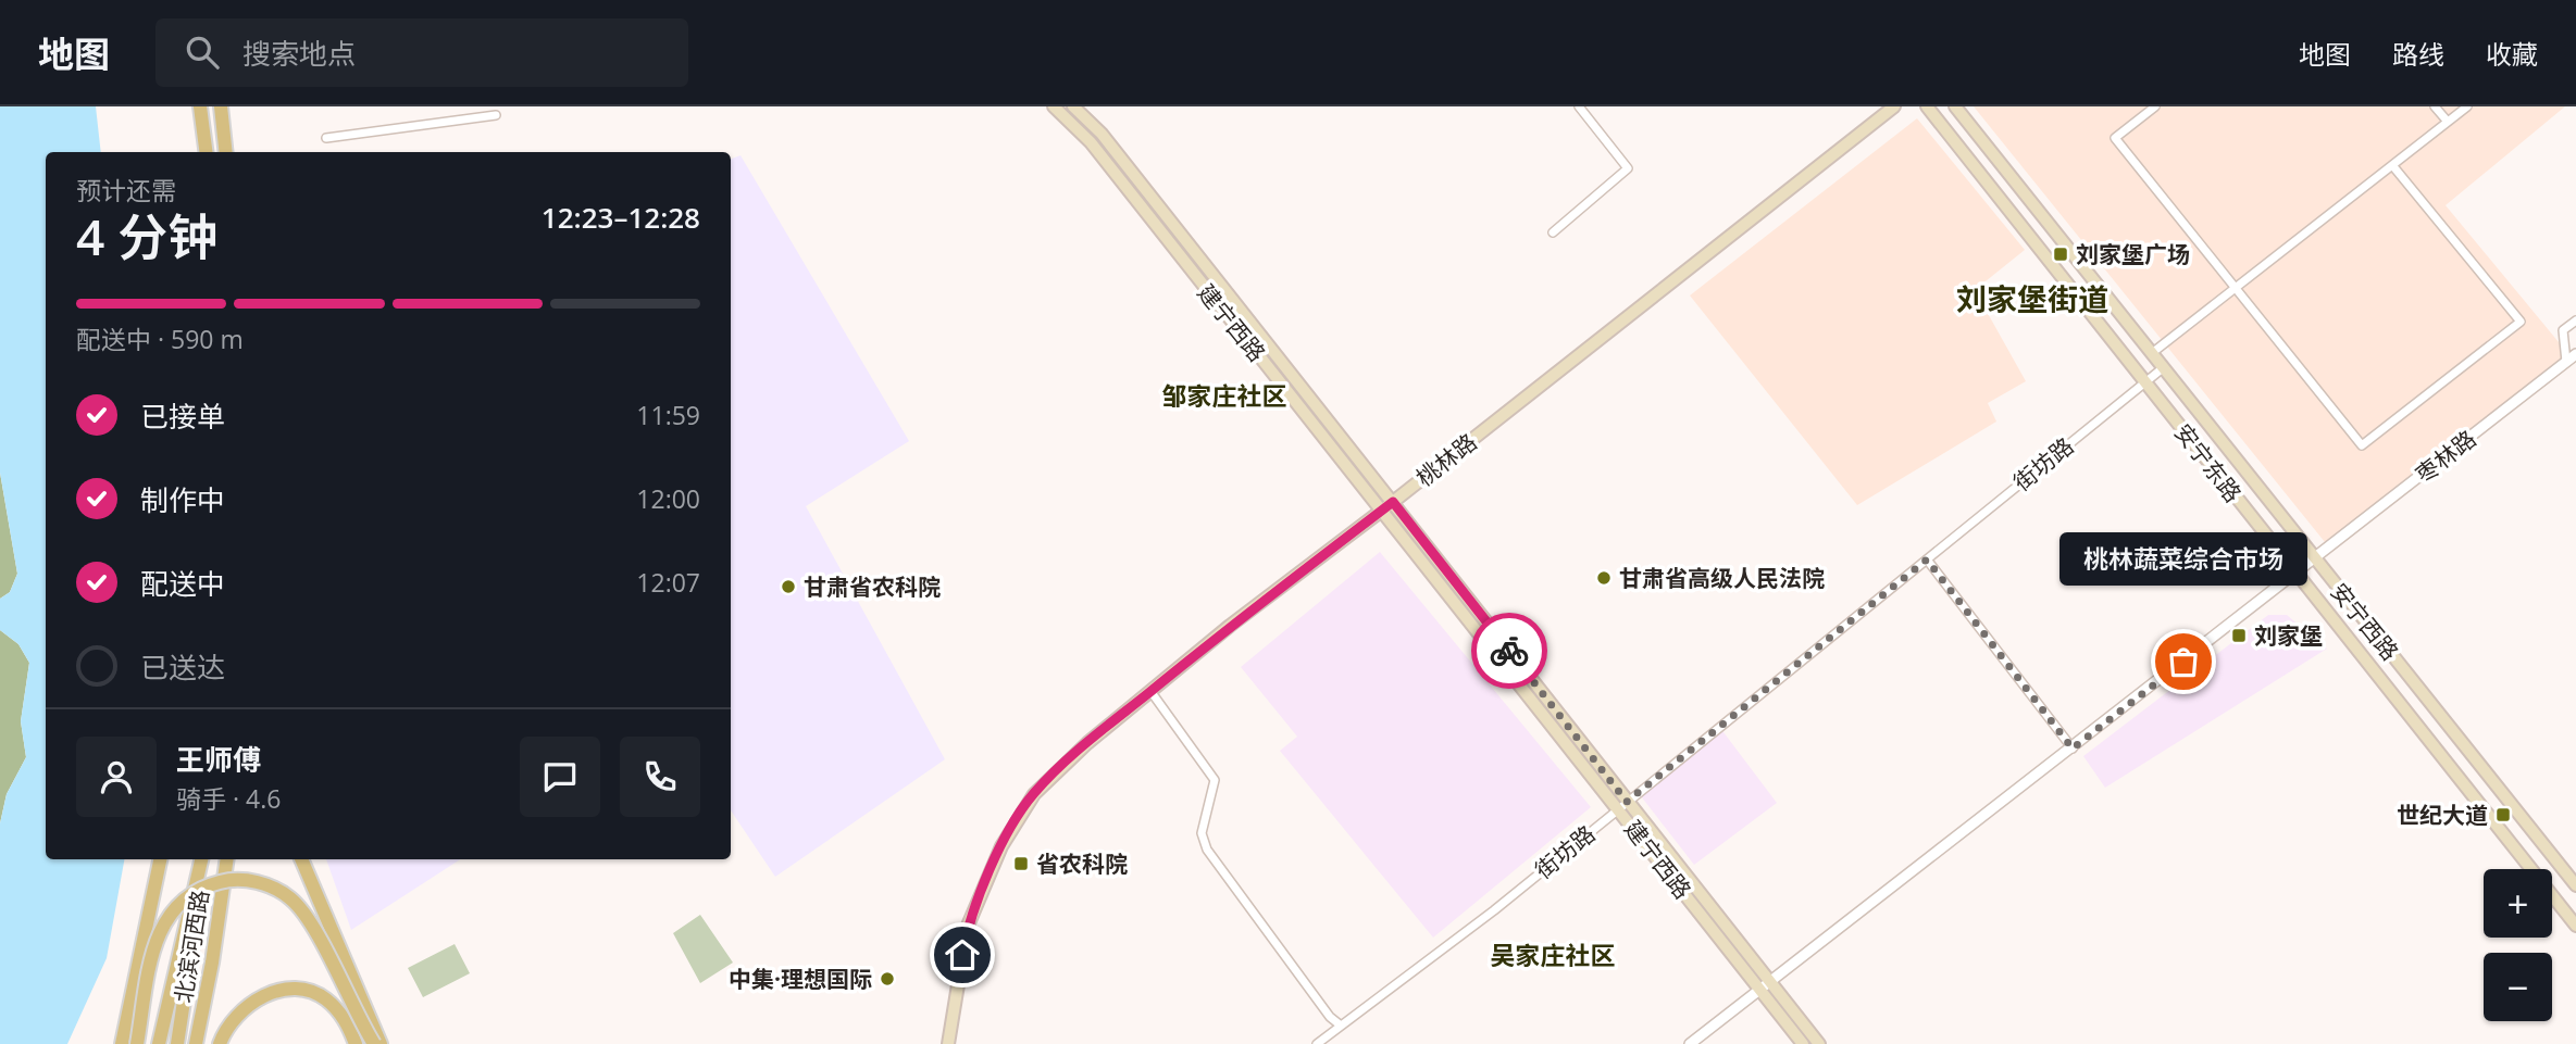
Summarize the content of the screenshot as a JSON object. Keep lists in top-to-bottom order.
{
  "streets": {
    "main road": [
      "建宁西路",
      "桃林路",
      "安宁东路",
      "安宁西路",
      "北滨河西路"
    ],
    "street": ["枣林路", "街坊路"]
  },
  "crossings": [
    ["建宁西路", "枣林路"],
    ["建宁西路", "桃林路"],
    ["建宁西路", "街坊路"],
    ["枣林路", "安宁东路"],
    ["枣林路", "安宁西路"],
    ["安宁东路", "街坊路"],
    ["街坊路", "安宁西路"]
  ],
  "districts": ["刘家堡街道", "邹家庄社区", "吴家庄社区"],
  "places": {
    "transit": [
      "刘家堡广场",
      "刘家堡",
      "世纪大道",
      "省农科院"
    ],
    "other": [
      "甘肃省高级人民法院",
      "甘肃省农科院",
      "桃林蔬菜综合市场",
      "中集·理想国际"
    ]
  },
  "page": {
    "header": "地图",
    "search": "搜索地点",
    "nav": ["地图", "路线", "收藏"],
    "heading": ["4 分钟", "预计还需", "12:23–12:28"],
    "panel": ["王师傅", "骑手 · 4.6"],
    "bar": "配送中 · 590 m",
    "list": [
      ["已接单", "11:59"],
      ["制作中", "12:00"],
      ["配送中", "12:07"],
      "已送达"
    ],
    "bubble": "桃林蔬菜综合市场",
    "map_buttons": ["+", "−"]
  }
}
